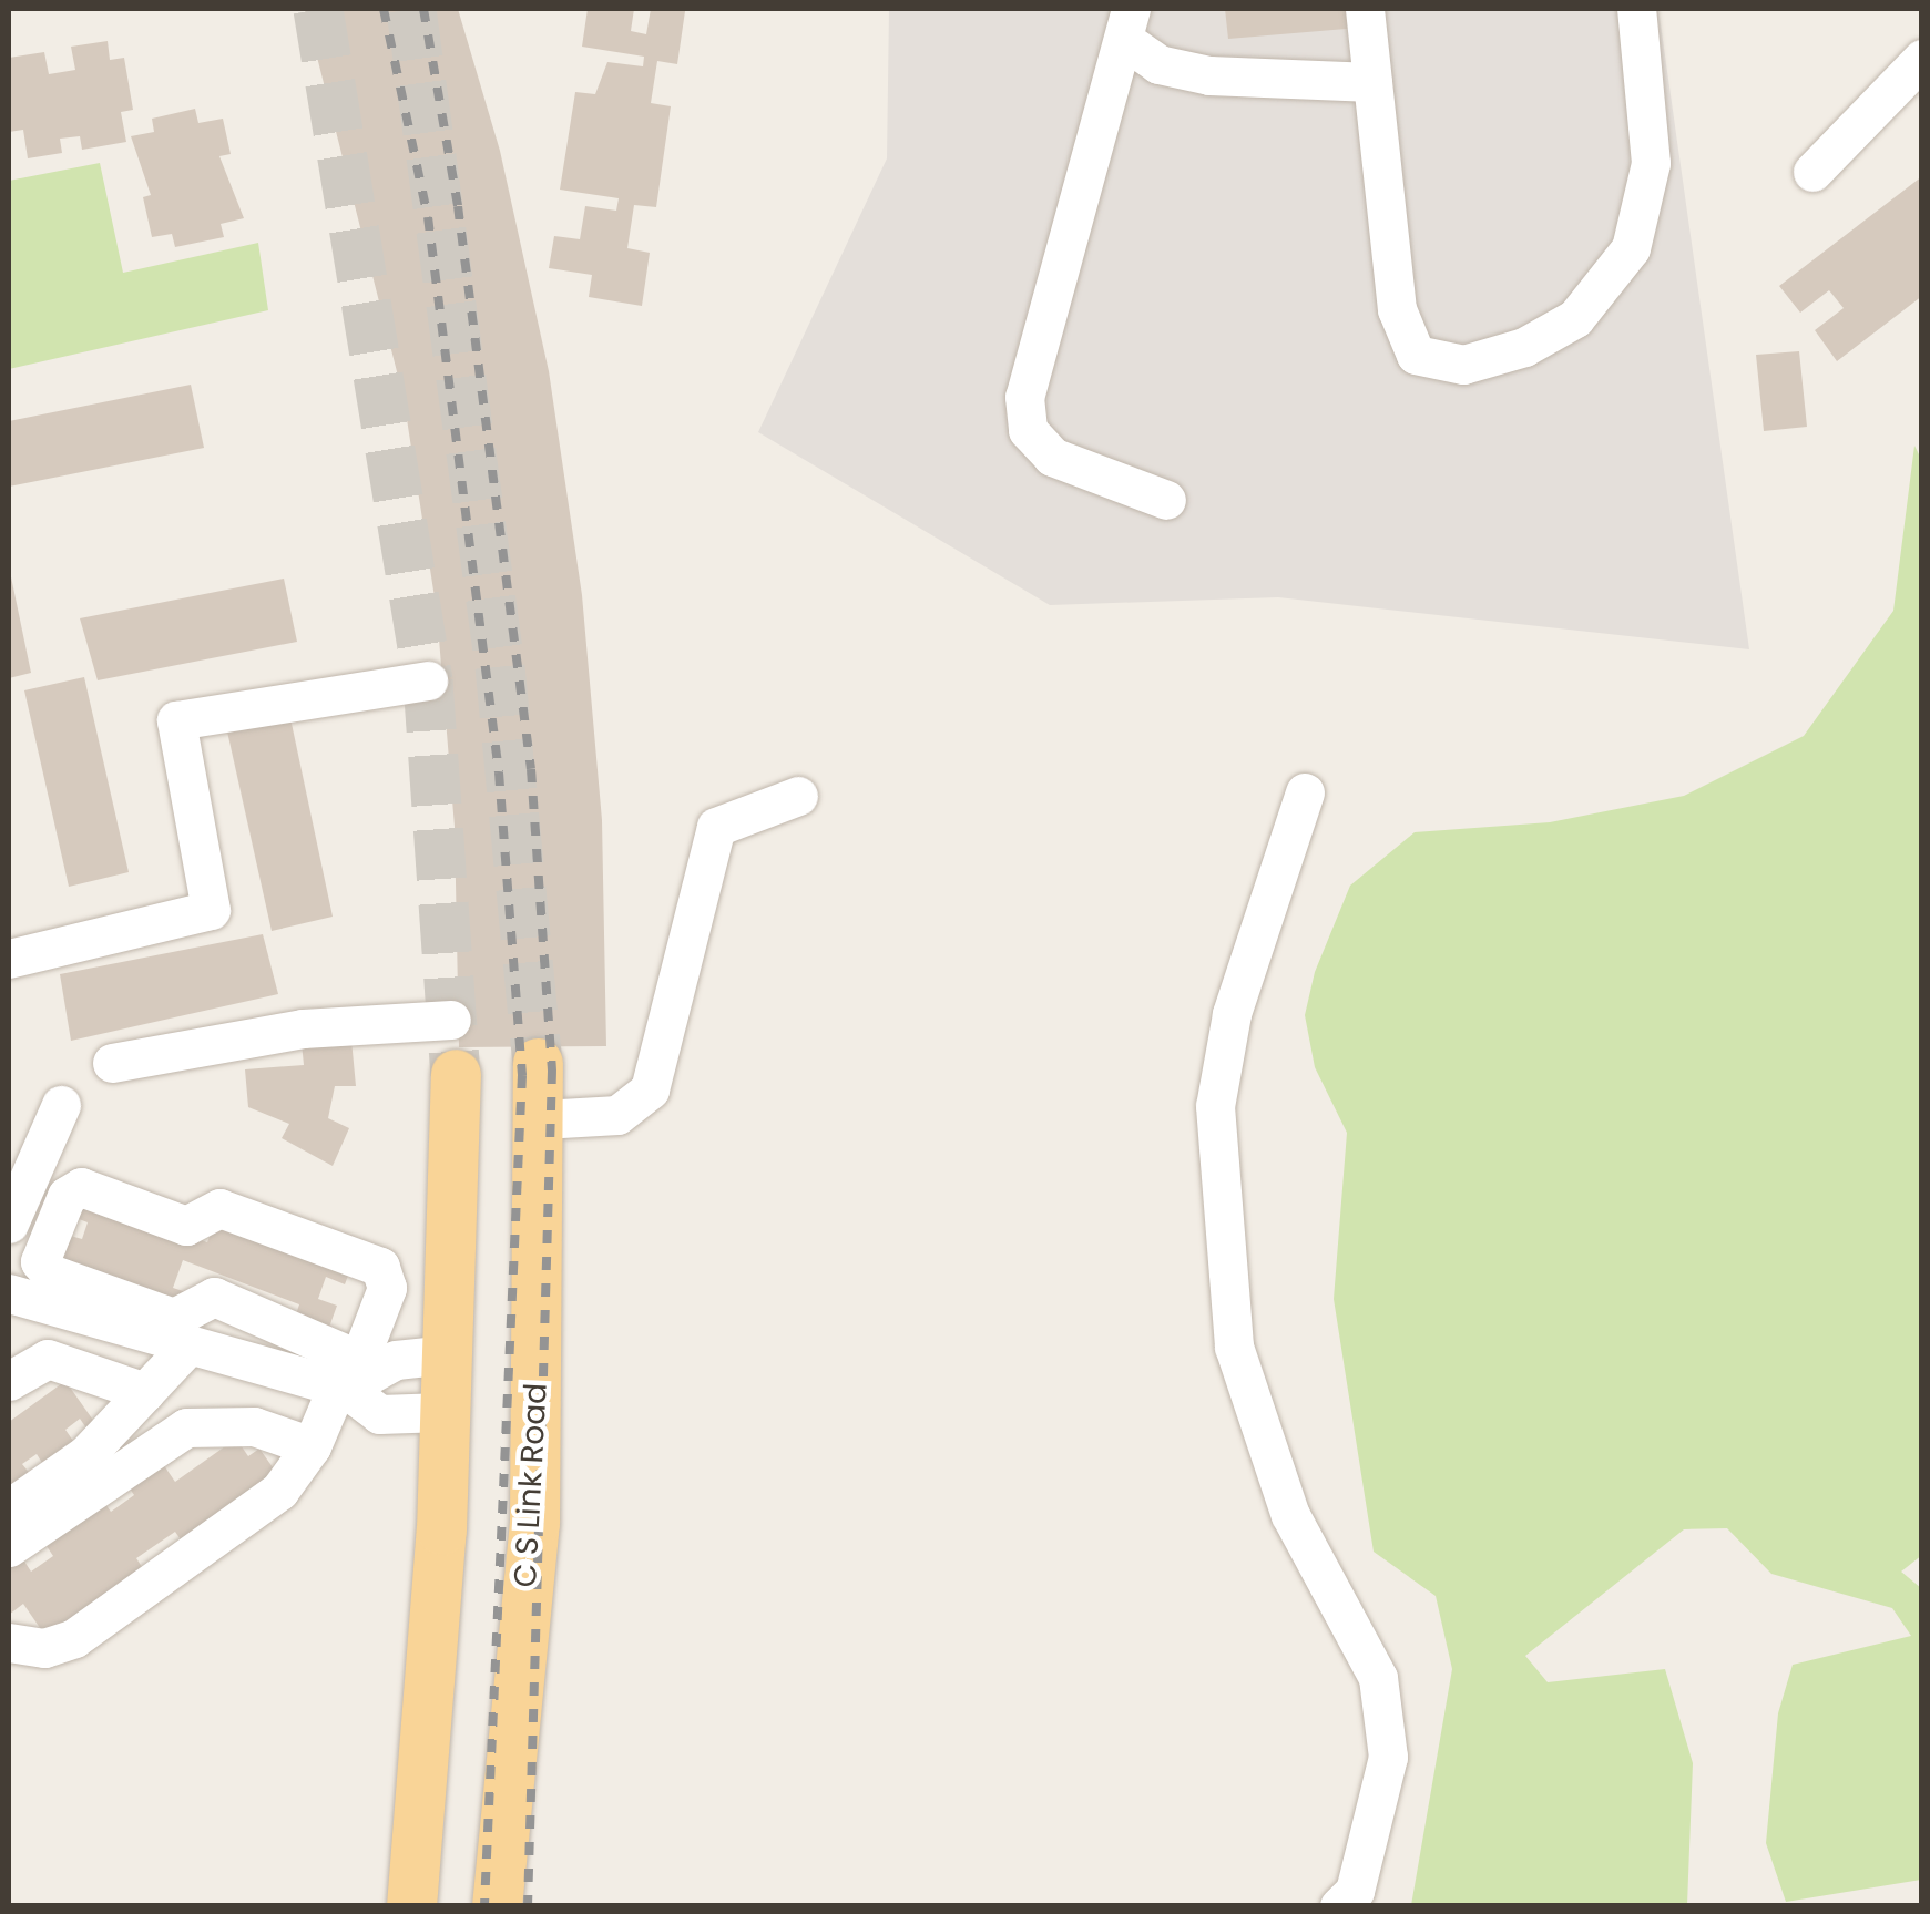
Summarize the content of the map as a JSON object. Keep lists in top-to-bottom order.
{
  "streets": {
    "main road": ["C S Link Road"]
  }
}
